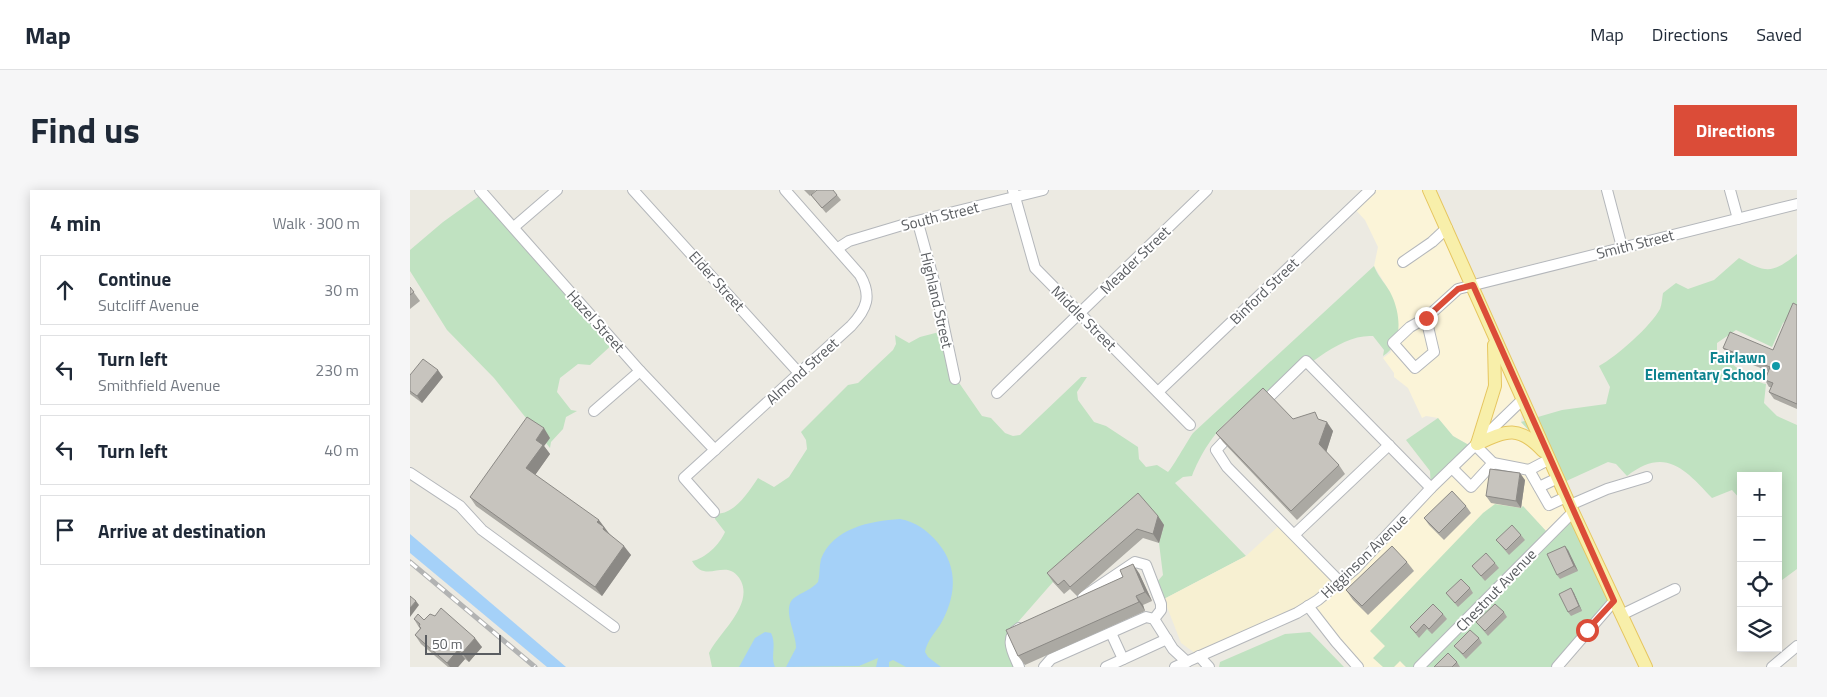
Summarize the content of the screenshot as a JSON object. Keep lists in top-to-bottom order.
{
  "streets": {
    "street": [
      "South Street",
      "Smith Street",
      "Meader Street",
      "Elder Street",
      "Binford Street",
      "Highland Street",
      "Middle Street",
      "Hazel Street",
      "Almond Street",
      "Higginson Avenue",
      "Chestnut Avenue"
    ]
  },
  "crossings": [
    ["South Street", "Highland Street"],
    ["South Street", "Middle Street"],
    ["South Street", "Almond Street"],
    ["Meader Street", "Middle Street"],
    ["Elder Street", "Almond Street"],
    ["Binford Street", "Middle Street"],
    ["Hazel Street", "Almond Street"]
  ],
  "places": ["Fairlawn Elementary School"],
  "scale_bar": "50 m",
  "page": {
    "header": "Map",
    "nav": ["Map", "Directions", "Saved"],
    "title": "Find us",
    "buttons": "Directions",
    "heading": ["4 min", "Walk · 300 m"],
    "list": [
      ["Continue", "Sutcliff Avenue", "30 m"],
      ["Turn left", "Smithfield Avenue", "230 m"],
      ["Turn left", "40 m"],
      "Arrive at destination"
    ],
    "map_buttons": ["+", "−"],
    "scale": "50 m"
  }
}
